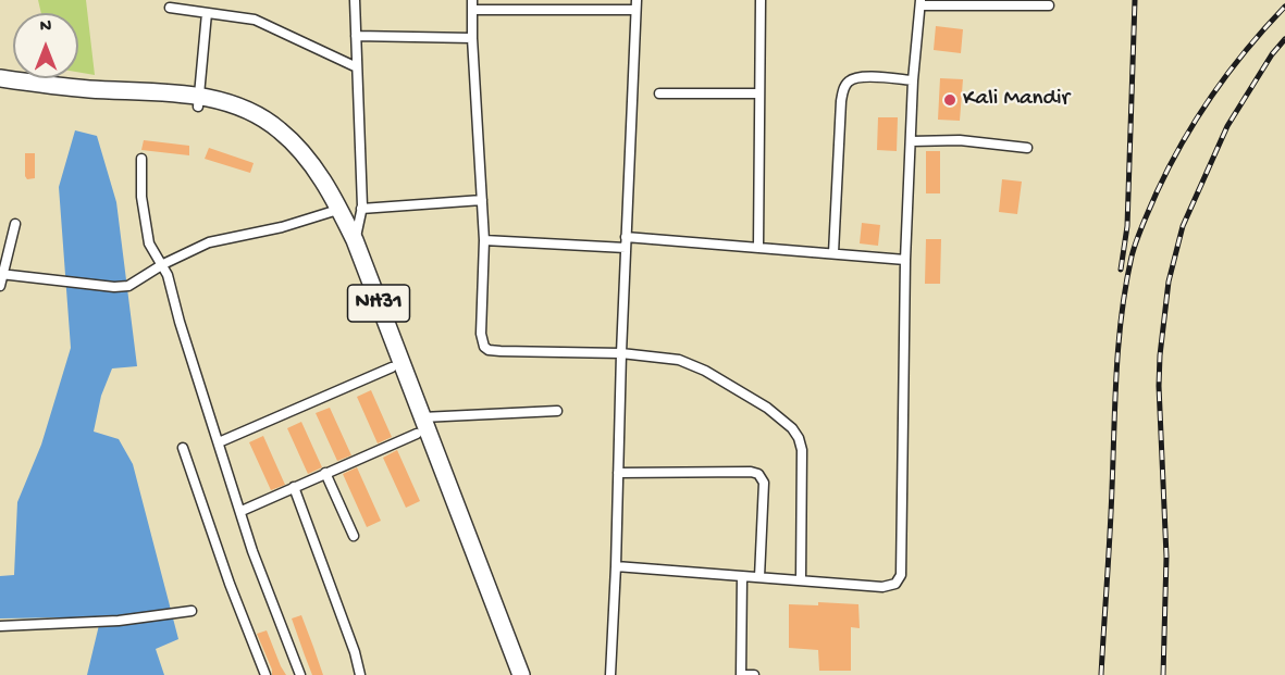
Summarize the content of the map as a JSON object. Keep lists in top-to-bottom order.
{
  "streets": {
    "highway": ["NH31"]
  },
  "places": ["Kali Mandir"],
  "north": "top"
}
